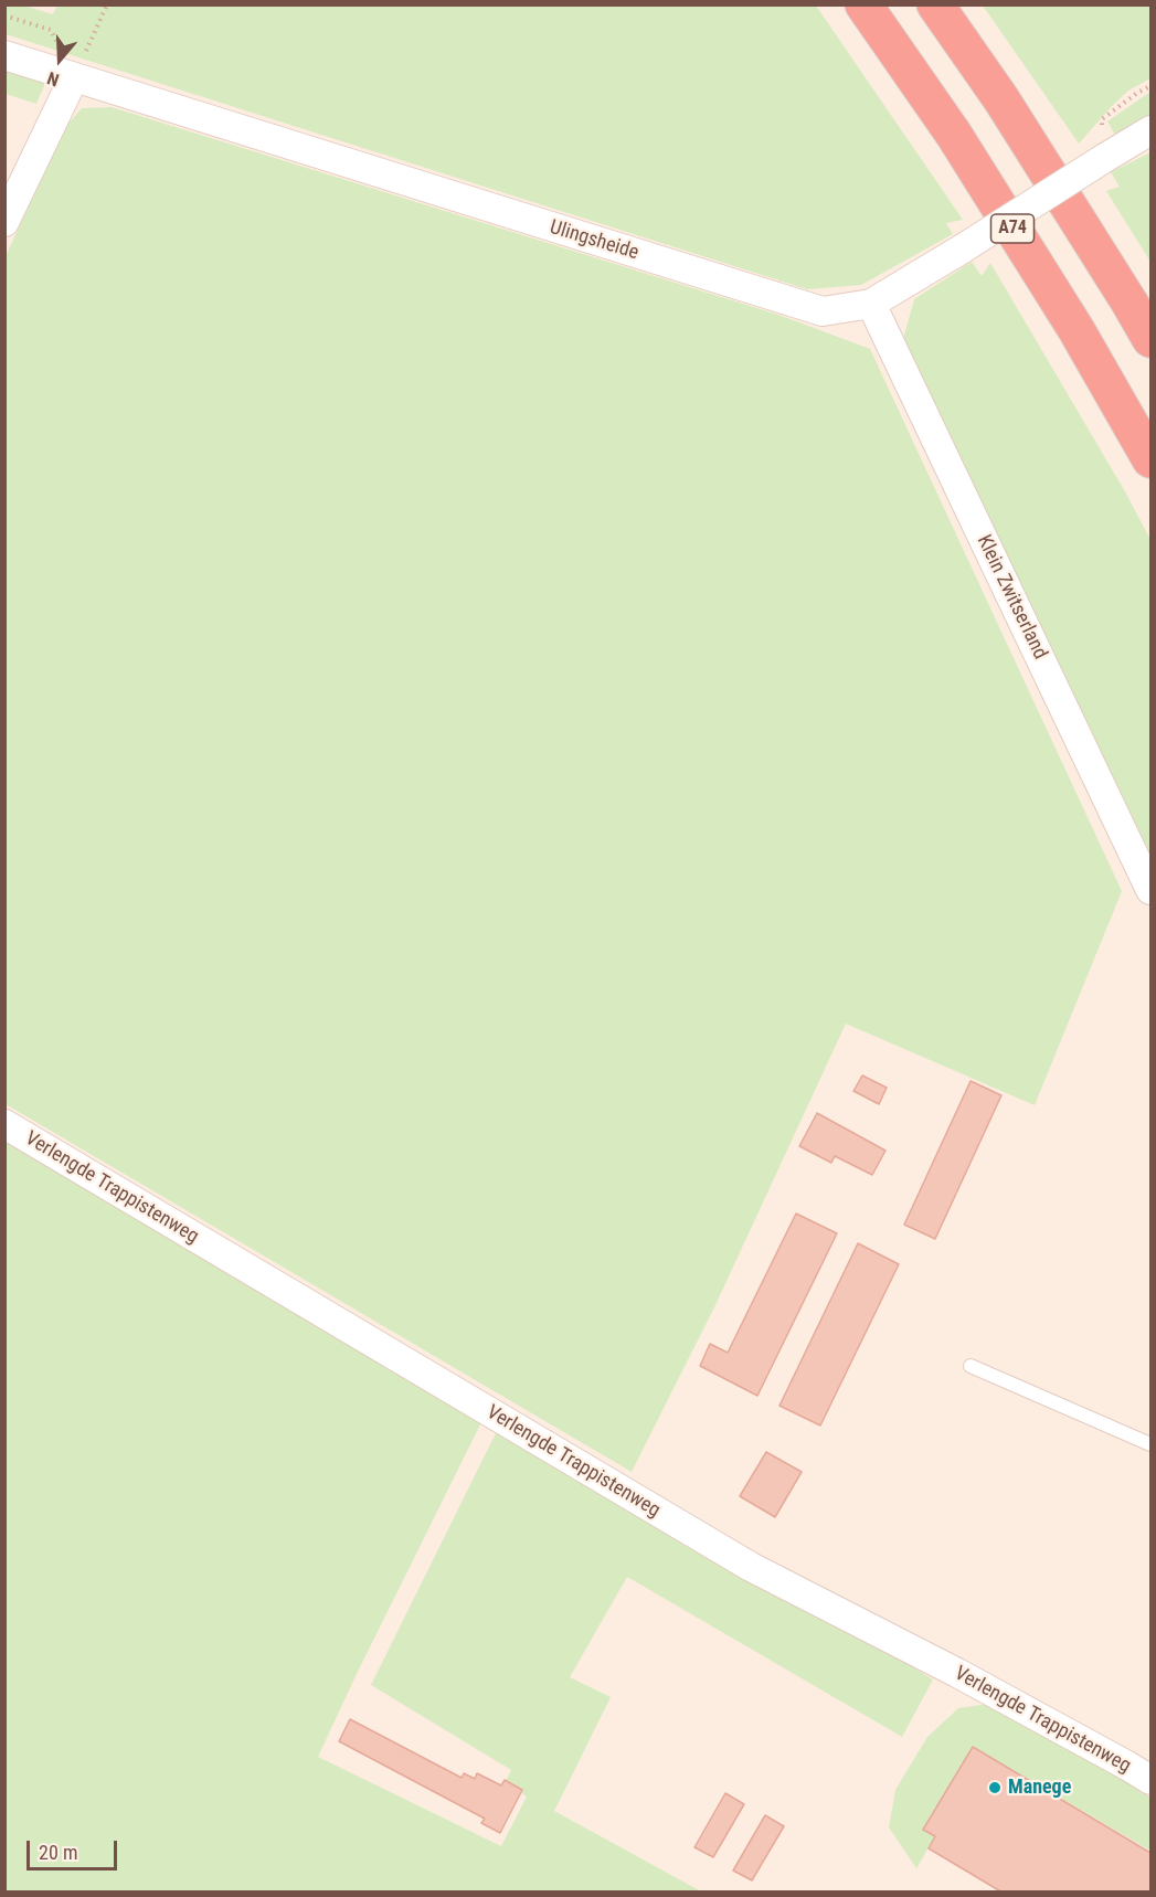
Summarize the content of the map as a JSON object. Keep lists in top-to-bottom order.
{
  "streets": {
    "highway": ["A74"],
    "street": ["Ulingsheide", "Klein Zwitserland", "Verlengde Trappistenweg"]
  },
  "crossings": [
    ["Ulingsheide", "Klein Zwitserland"]
  ],
  "places": ["Manege"],
  "scale_bar": "20 m",
  "north": "bottom"
}
